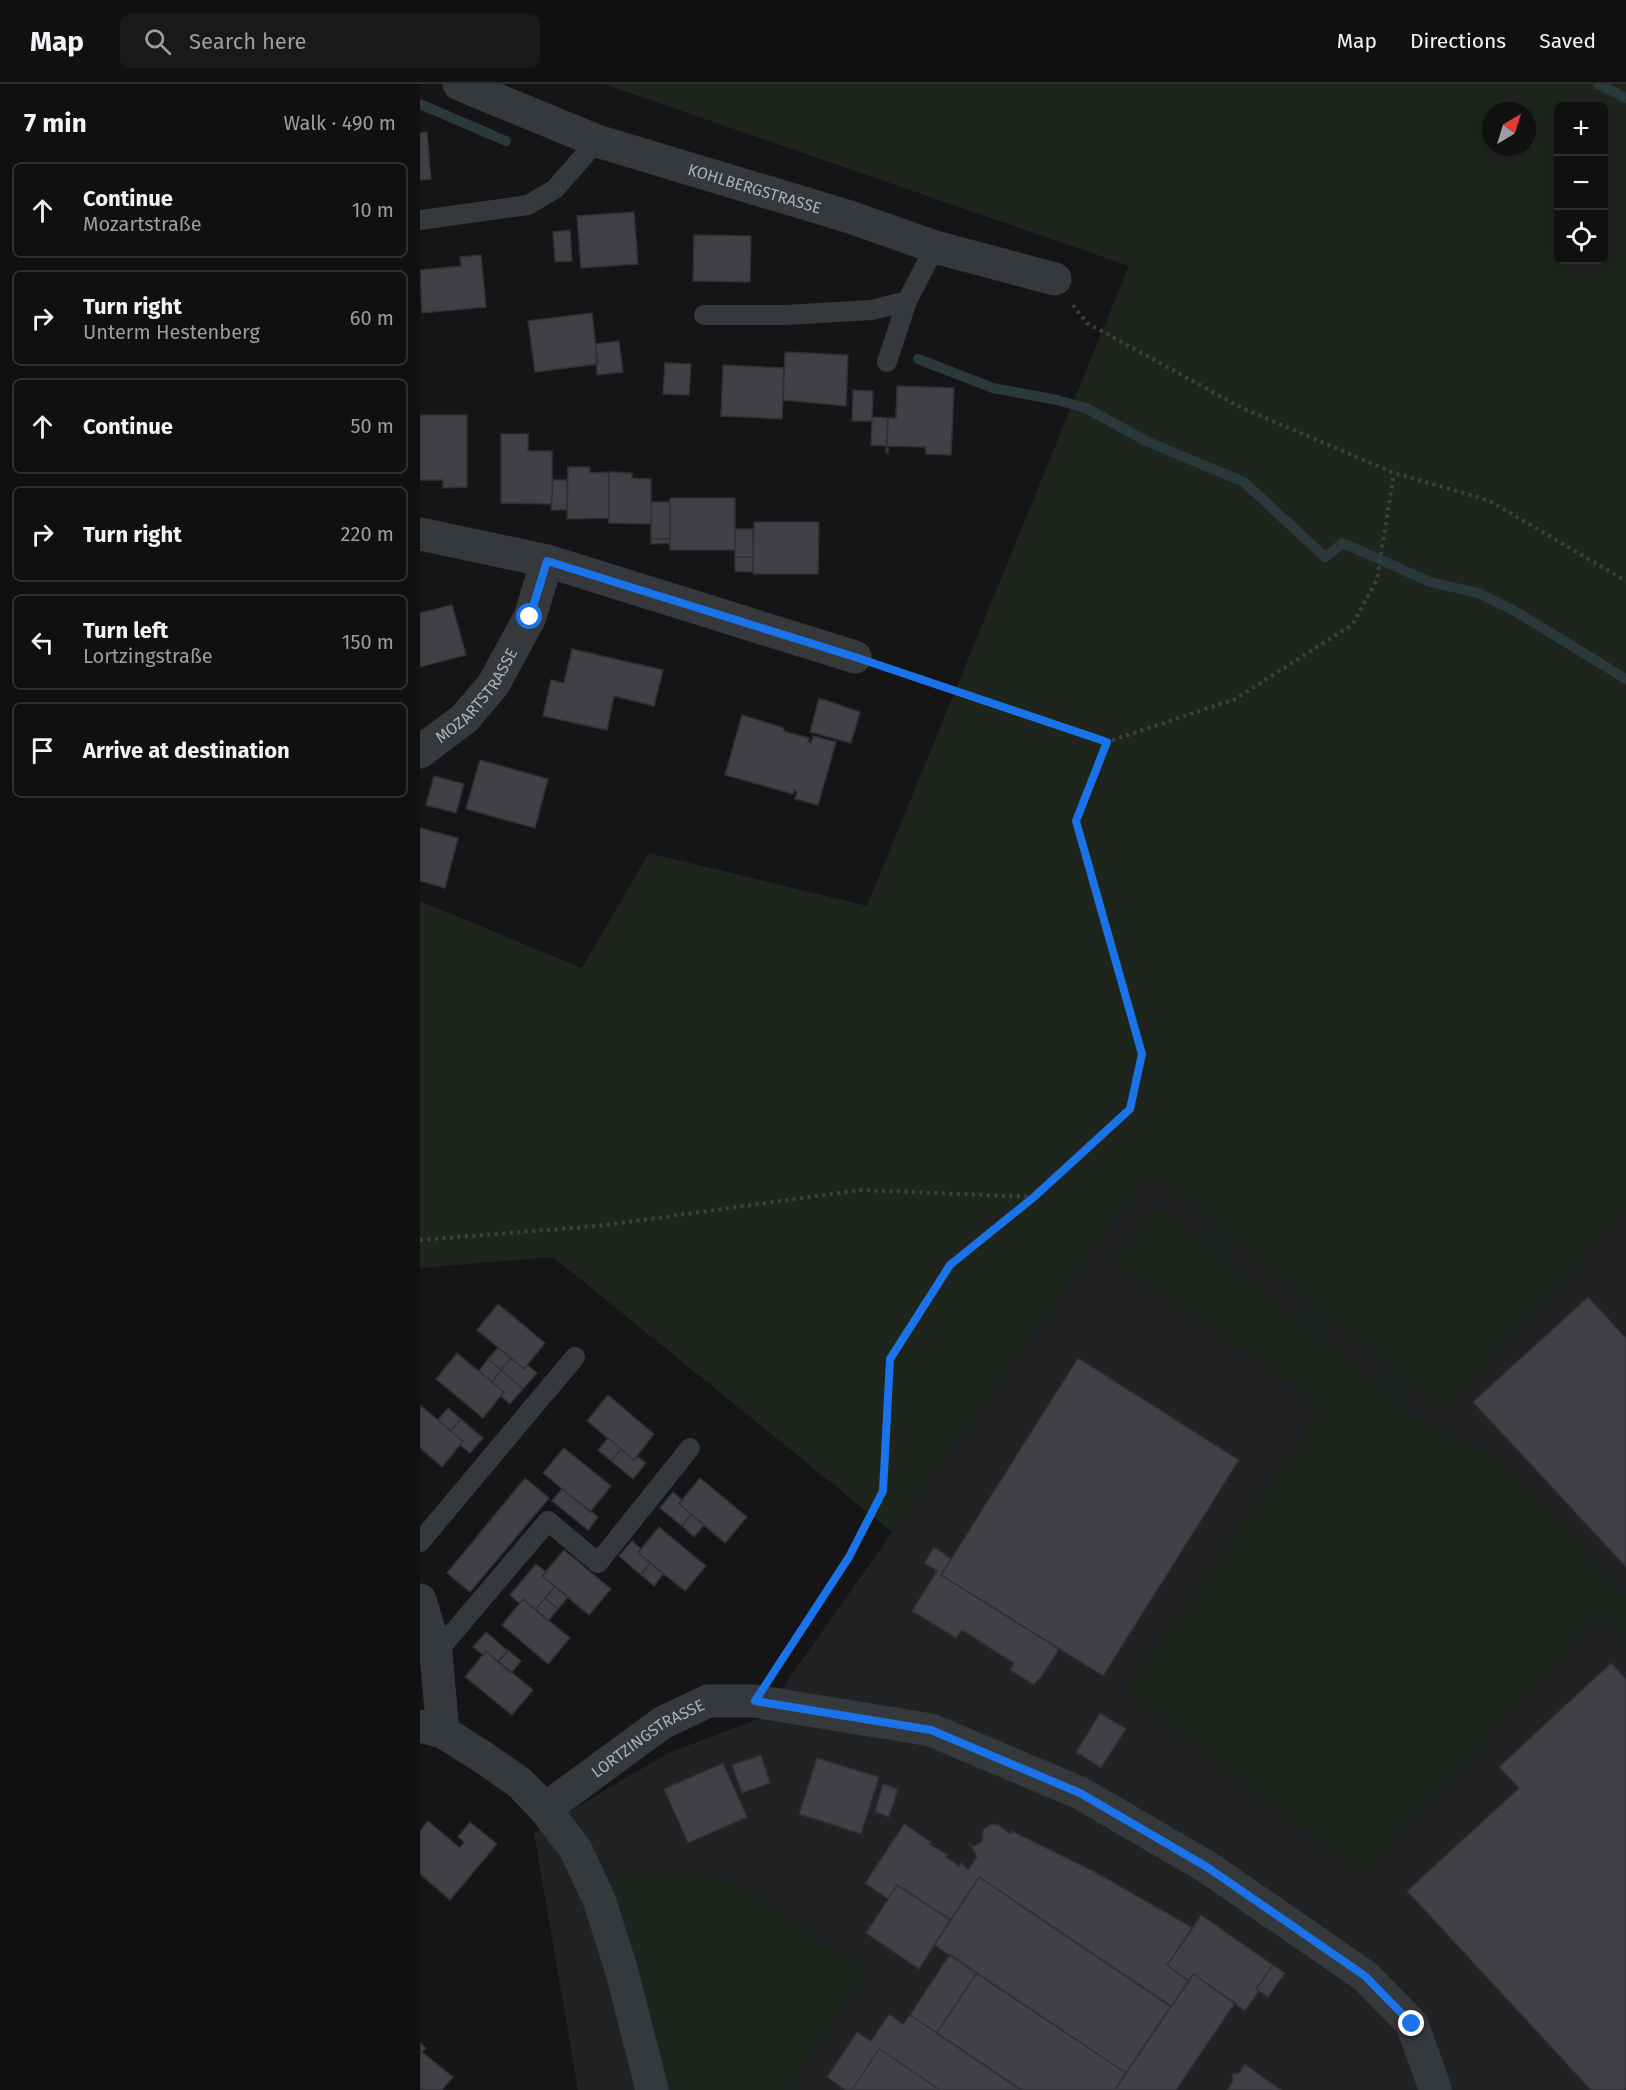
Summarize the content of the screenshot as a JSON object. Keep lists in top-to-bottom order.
{
  "streets": {
    "street": ["KOHLBERGSTRASSE", "MOZARTSTRASSE", "LORTZINGSTRASSE"]
  },
  "north": "top right",
  "page": {
    "header": "Map",
    "search": "Search here",
    "nav": ["Map", "Directions", "Saved"],
    "heading": ["7 min", "Walk · 490 m"],
    "map_buttons": ["+", "−"],
    "list": [
      ["Continue", "Mozartstraße", "10 m"],
      ["Turn right", "Unterm Hestenberg", "60 m"],
      ["Continue", "50 m"],
      ["Turn right", "220 m"],
      ["Turn left", "Lortzingstraße", "150 m"],
      "Arrive at destination"
    ]
  }
}
